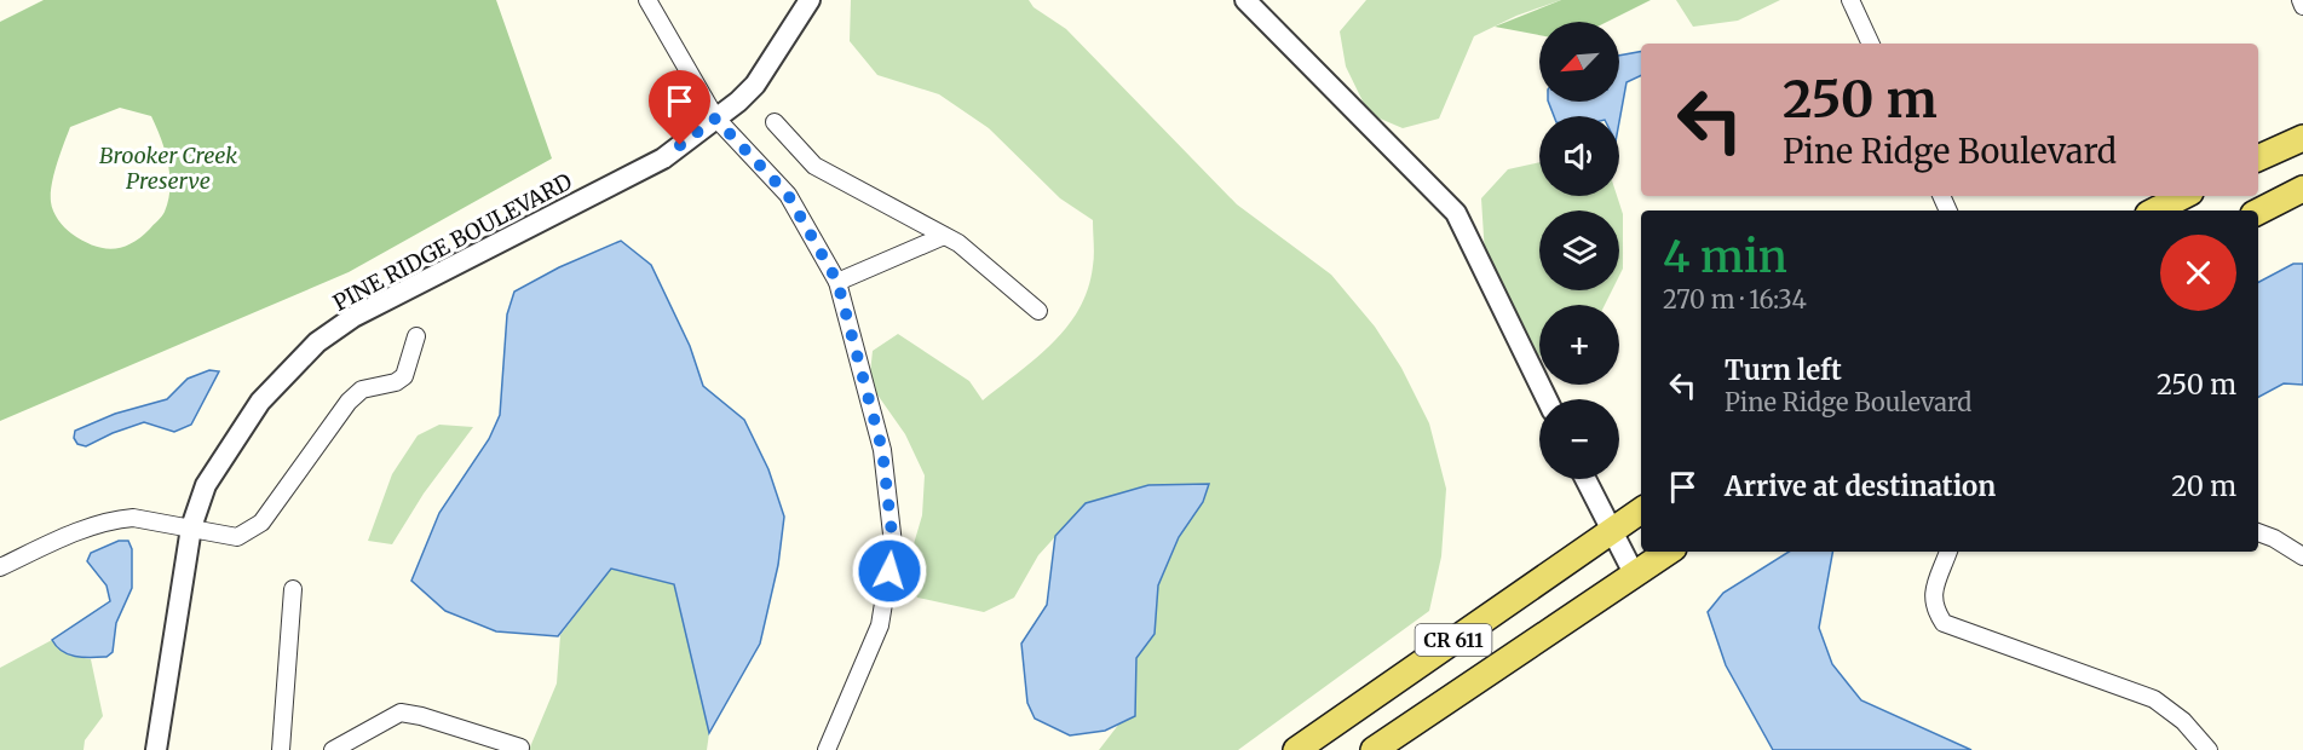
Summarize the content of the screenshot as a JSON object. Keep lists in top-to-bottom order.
{
  "streets": {
    "main road": ["CR 611"],
    "street": ["PINE RIDGE BOULEVARD"]
  },
  "parks": ["Brooker Creek Preserve"],
  "north": "bottom left",
  "page": {
    "map_buttons": ["+", "−"],
    "turn": ["250 m", "Pine Ridge Boulevard"],
    "heading": ["4 min", "270 m · 16:34"],
    "list": [
      {
        "name": "Turn left",
        "note": "Pine Ridge Boulevard",
        "value": "250 m"
      },
      {
        "name": "Arrive at destination",
        "value": "20 m"
      }
    ]
  }
}
